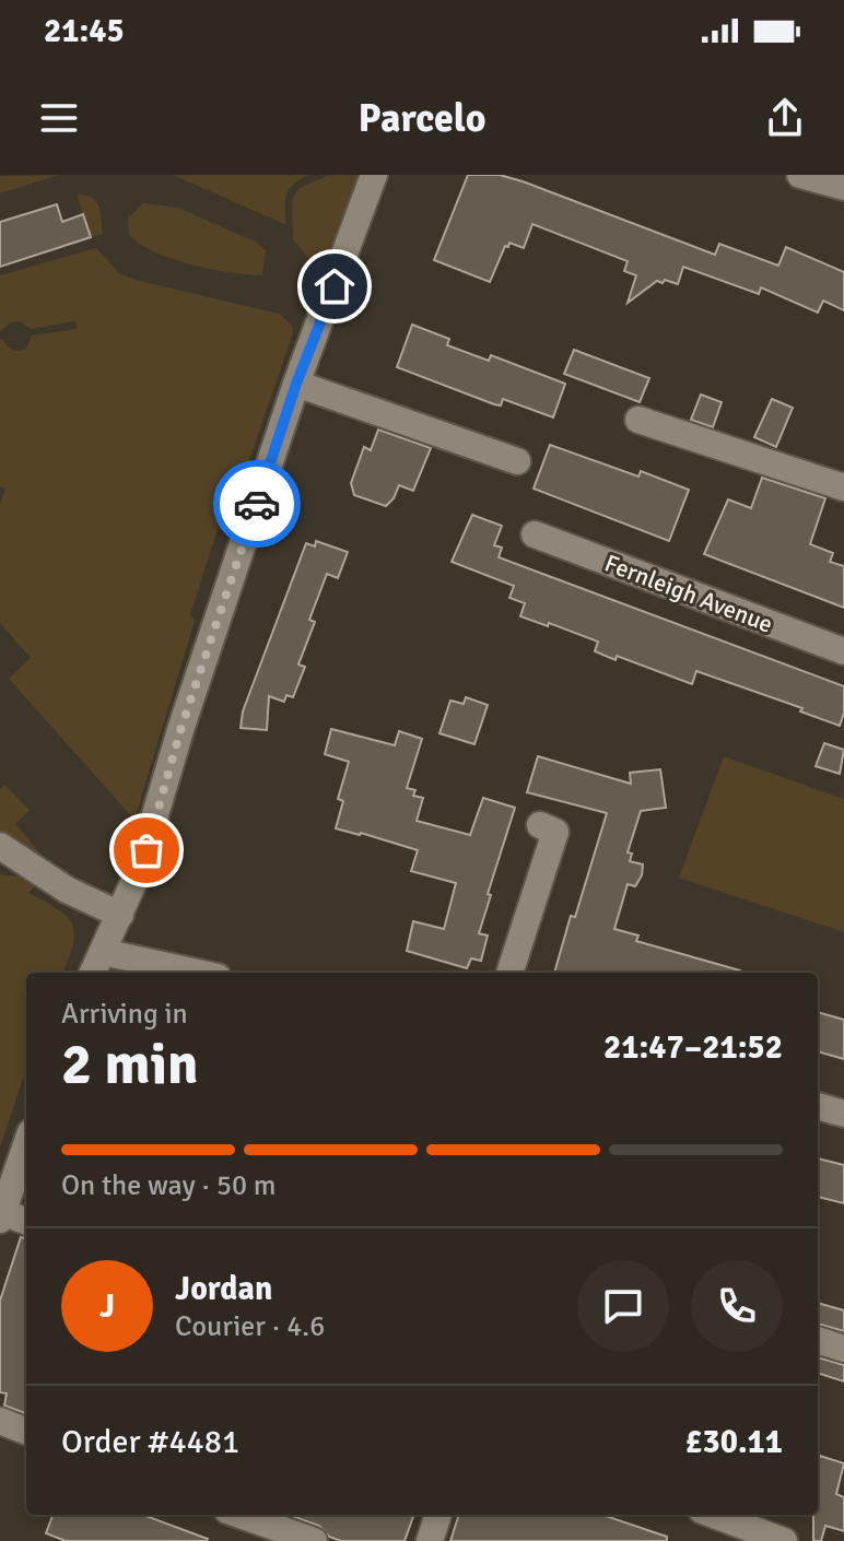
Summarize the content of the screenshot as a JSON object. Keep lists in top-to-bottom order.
{
  "streets": {
    "street": ["Fernleigh Avenue"]
  },
  "page": {
    "status": "21:45",
    "header": "Parcelo",
    "heading": ["2 min", "Arriving in", "21:47–21:52"],
    "panel": [
      "Jordan",
      "Courier · 4.6",
      "Order #4481",
      "£30.11"
    ],
    "bar": "On the way · 50 m",
    "round": "J"
  }
}
